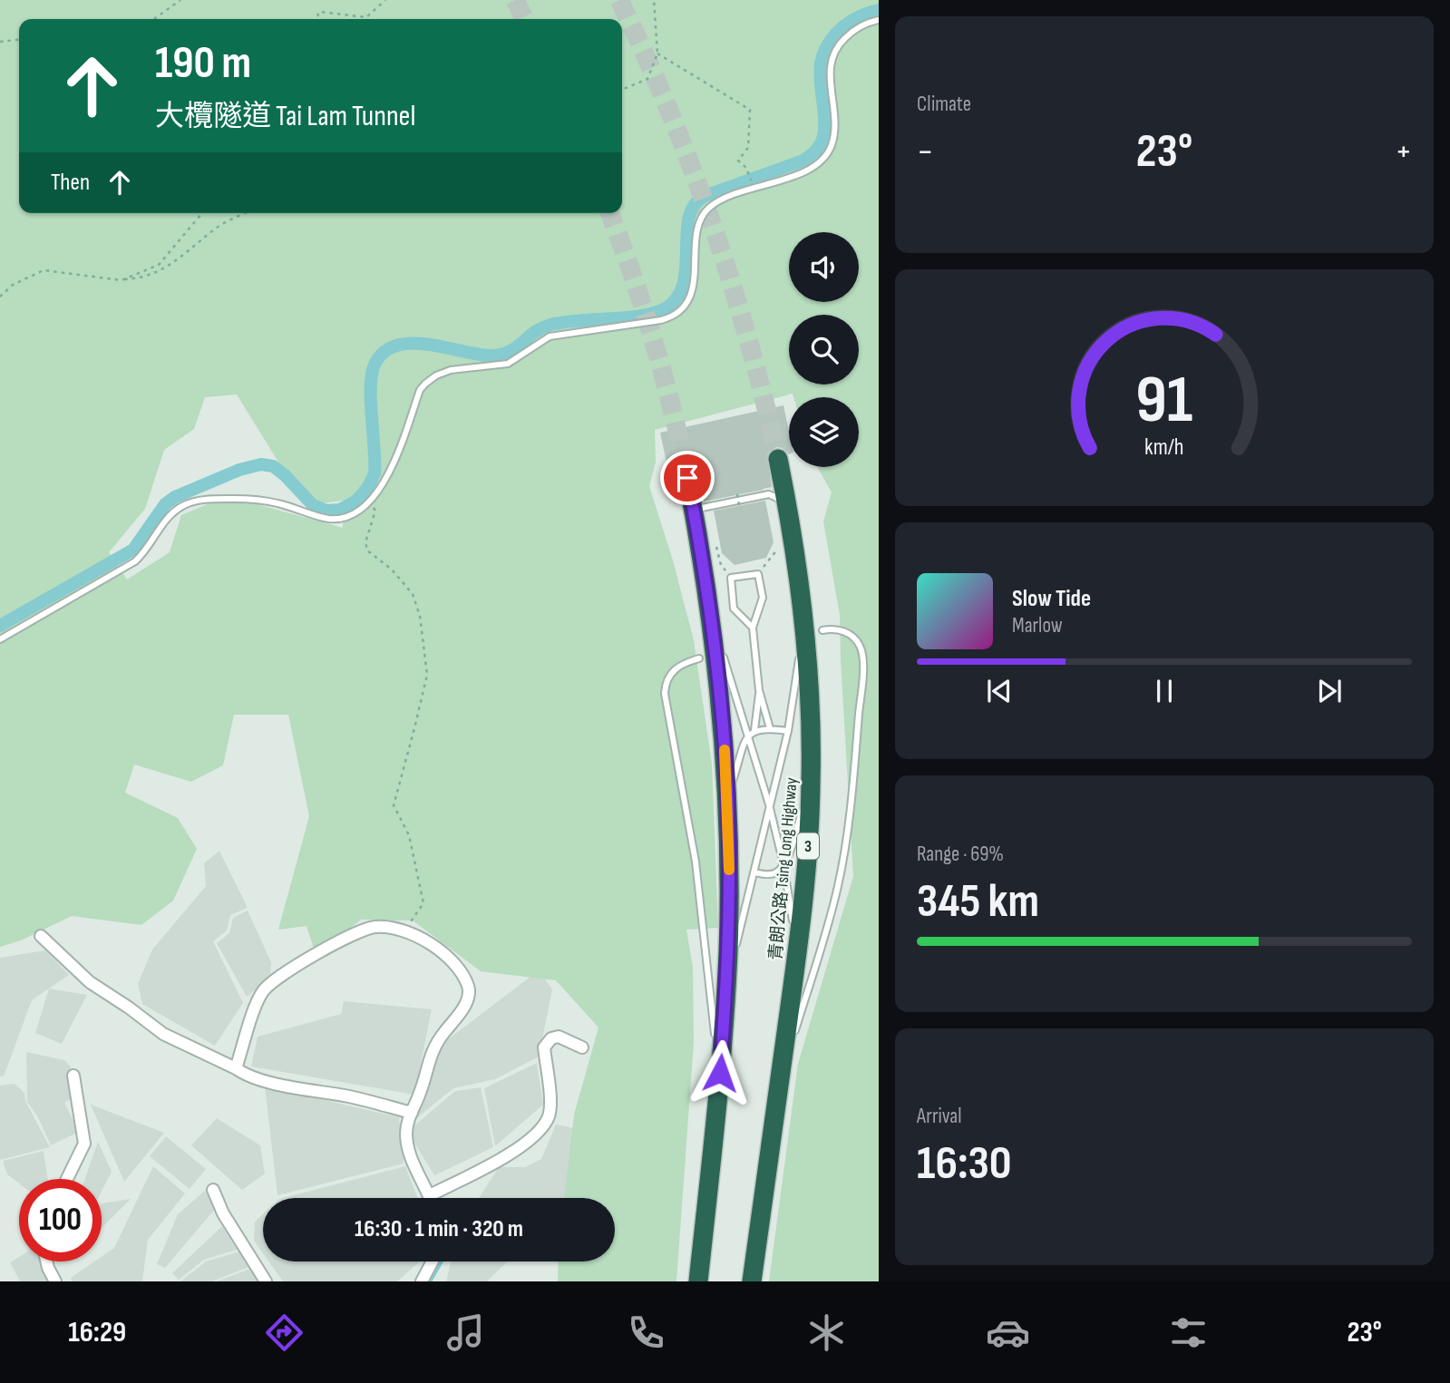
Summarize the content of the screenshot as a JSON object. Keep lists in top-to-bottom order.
{
  "streets": {
    "highway": ["3", "青朗公路 Tsing Long Highway"]
  },
  "page": {
    "tile": [
      "Climate",
      ["Range · 69%", "345 km"],
      ["Arrival", "16:30"]
    ],
    "turn": ["190 m", "大欖隧道 Tai Lam Tunnel"],
    "heat": ["−", "23°", "+"],
    "then": "Then",
    "song": ["Slow Tide", "Marlow"],
    "limit": "100",
    "trip": "16:30 · 1 min · 320 m",
    "tabs": ["16:29", "23°"],
    "gauge": ["91", "km/h"]
  }
}
